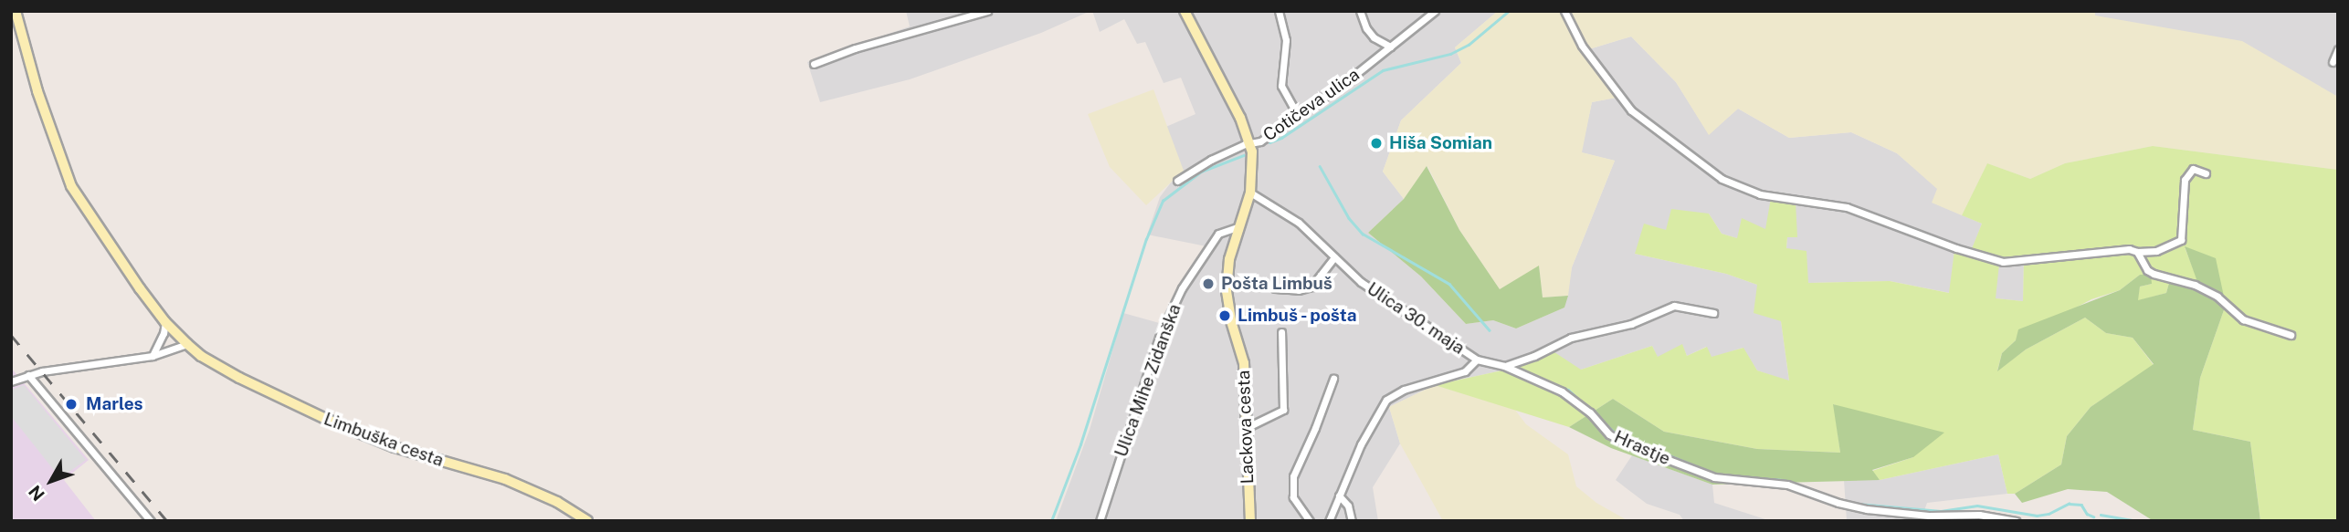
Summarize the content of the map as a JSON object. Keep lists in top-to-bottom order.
{
  "streets": {
    "main road": ["Lackova cesta", "Limbuška cesta"],
    "street": [
      "Cotičeva ulica",
      "Ulica 30. maja",
      "Ulica Mihe Zidanška",
      "Hrastje"
    ]
  },
  "crossings": [
    ["Cotičeva ulica", "Lackova cesta"],
    ["Ulica 30. maja", "Lackova cesta"],
    ["Ulica 30. maja", "Hrastje"],
    ["Ulica Mihe Zidanška", "Lackova cesta"]
  ],
  "places": [
    "Hiša Somian",
    "Pošta Limbuš",
    "Limbuš - pošta",
    "Marles"
  ],
  "north": "bottom left"
}
